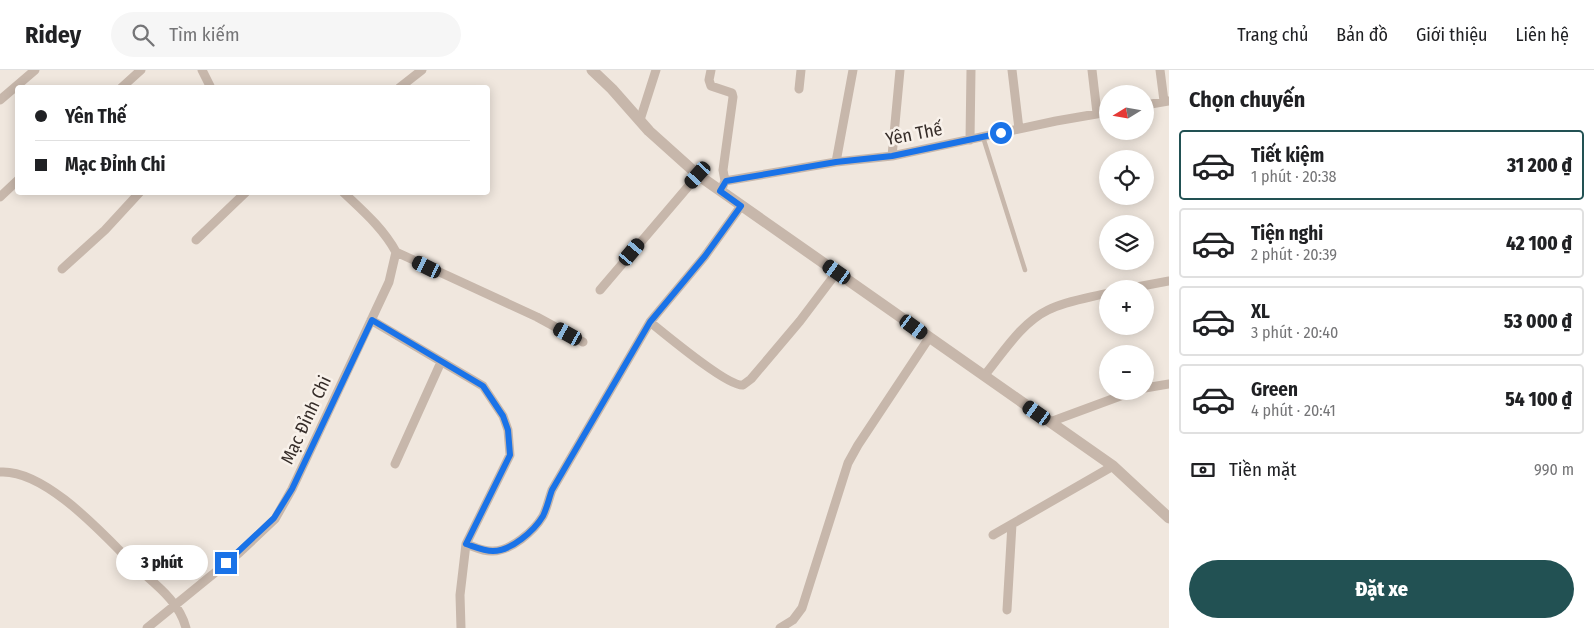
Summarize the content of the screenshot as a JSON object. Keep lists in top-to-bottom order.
{
  "streets": {
    "street": ["Yên Thế", "Mạc Đỉnh Chi"]
  },
  "north": "left",
  "page": {
    "header": "Ridey",
    "search": "Tìm kiếm",
    "nav": [
      "Trang chủ",
      "Bản đồ",
      "Giới thiệu",
      "Liên hệ"
    ],
    "heading": "Chọn chuyến",
    "map_buttons": ["+", "−"],
    "banner": ["Yên Thế", "Mạc Đỉnh Chi"],
    "list": [
      {
        "name": "Tiết kiệm",
        "note": "1 phút · 20:38",
        "value": "31 200 ₫"
      },
      {
        "name": "Tiện nghi",
        "note": "2 phút · 20:39",
        "value": "42 100 ₫"
      },
      {
        "name": "XL",
        "note": "3 phút · 20:40",
        "value": "53 000 ₫"
      },
      {
        "name": "Green",
        "note": "4 phút · 20:41",
        "value": "54 100 ₫"
      }
    ],
    "pay": ["Tiền mặt", "990 m"],
    "bubble": "3 phút",
    "buttons": "Đặt xe"
  }
}
